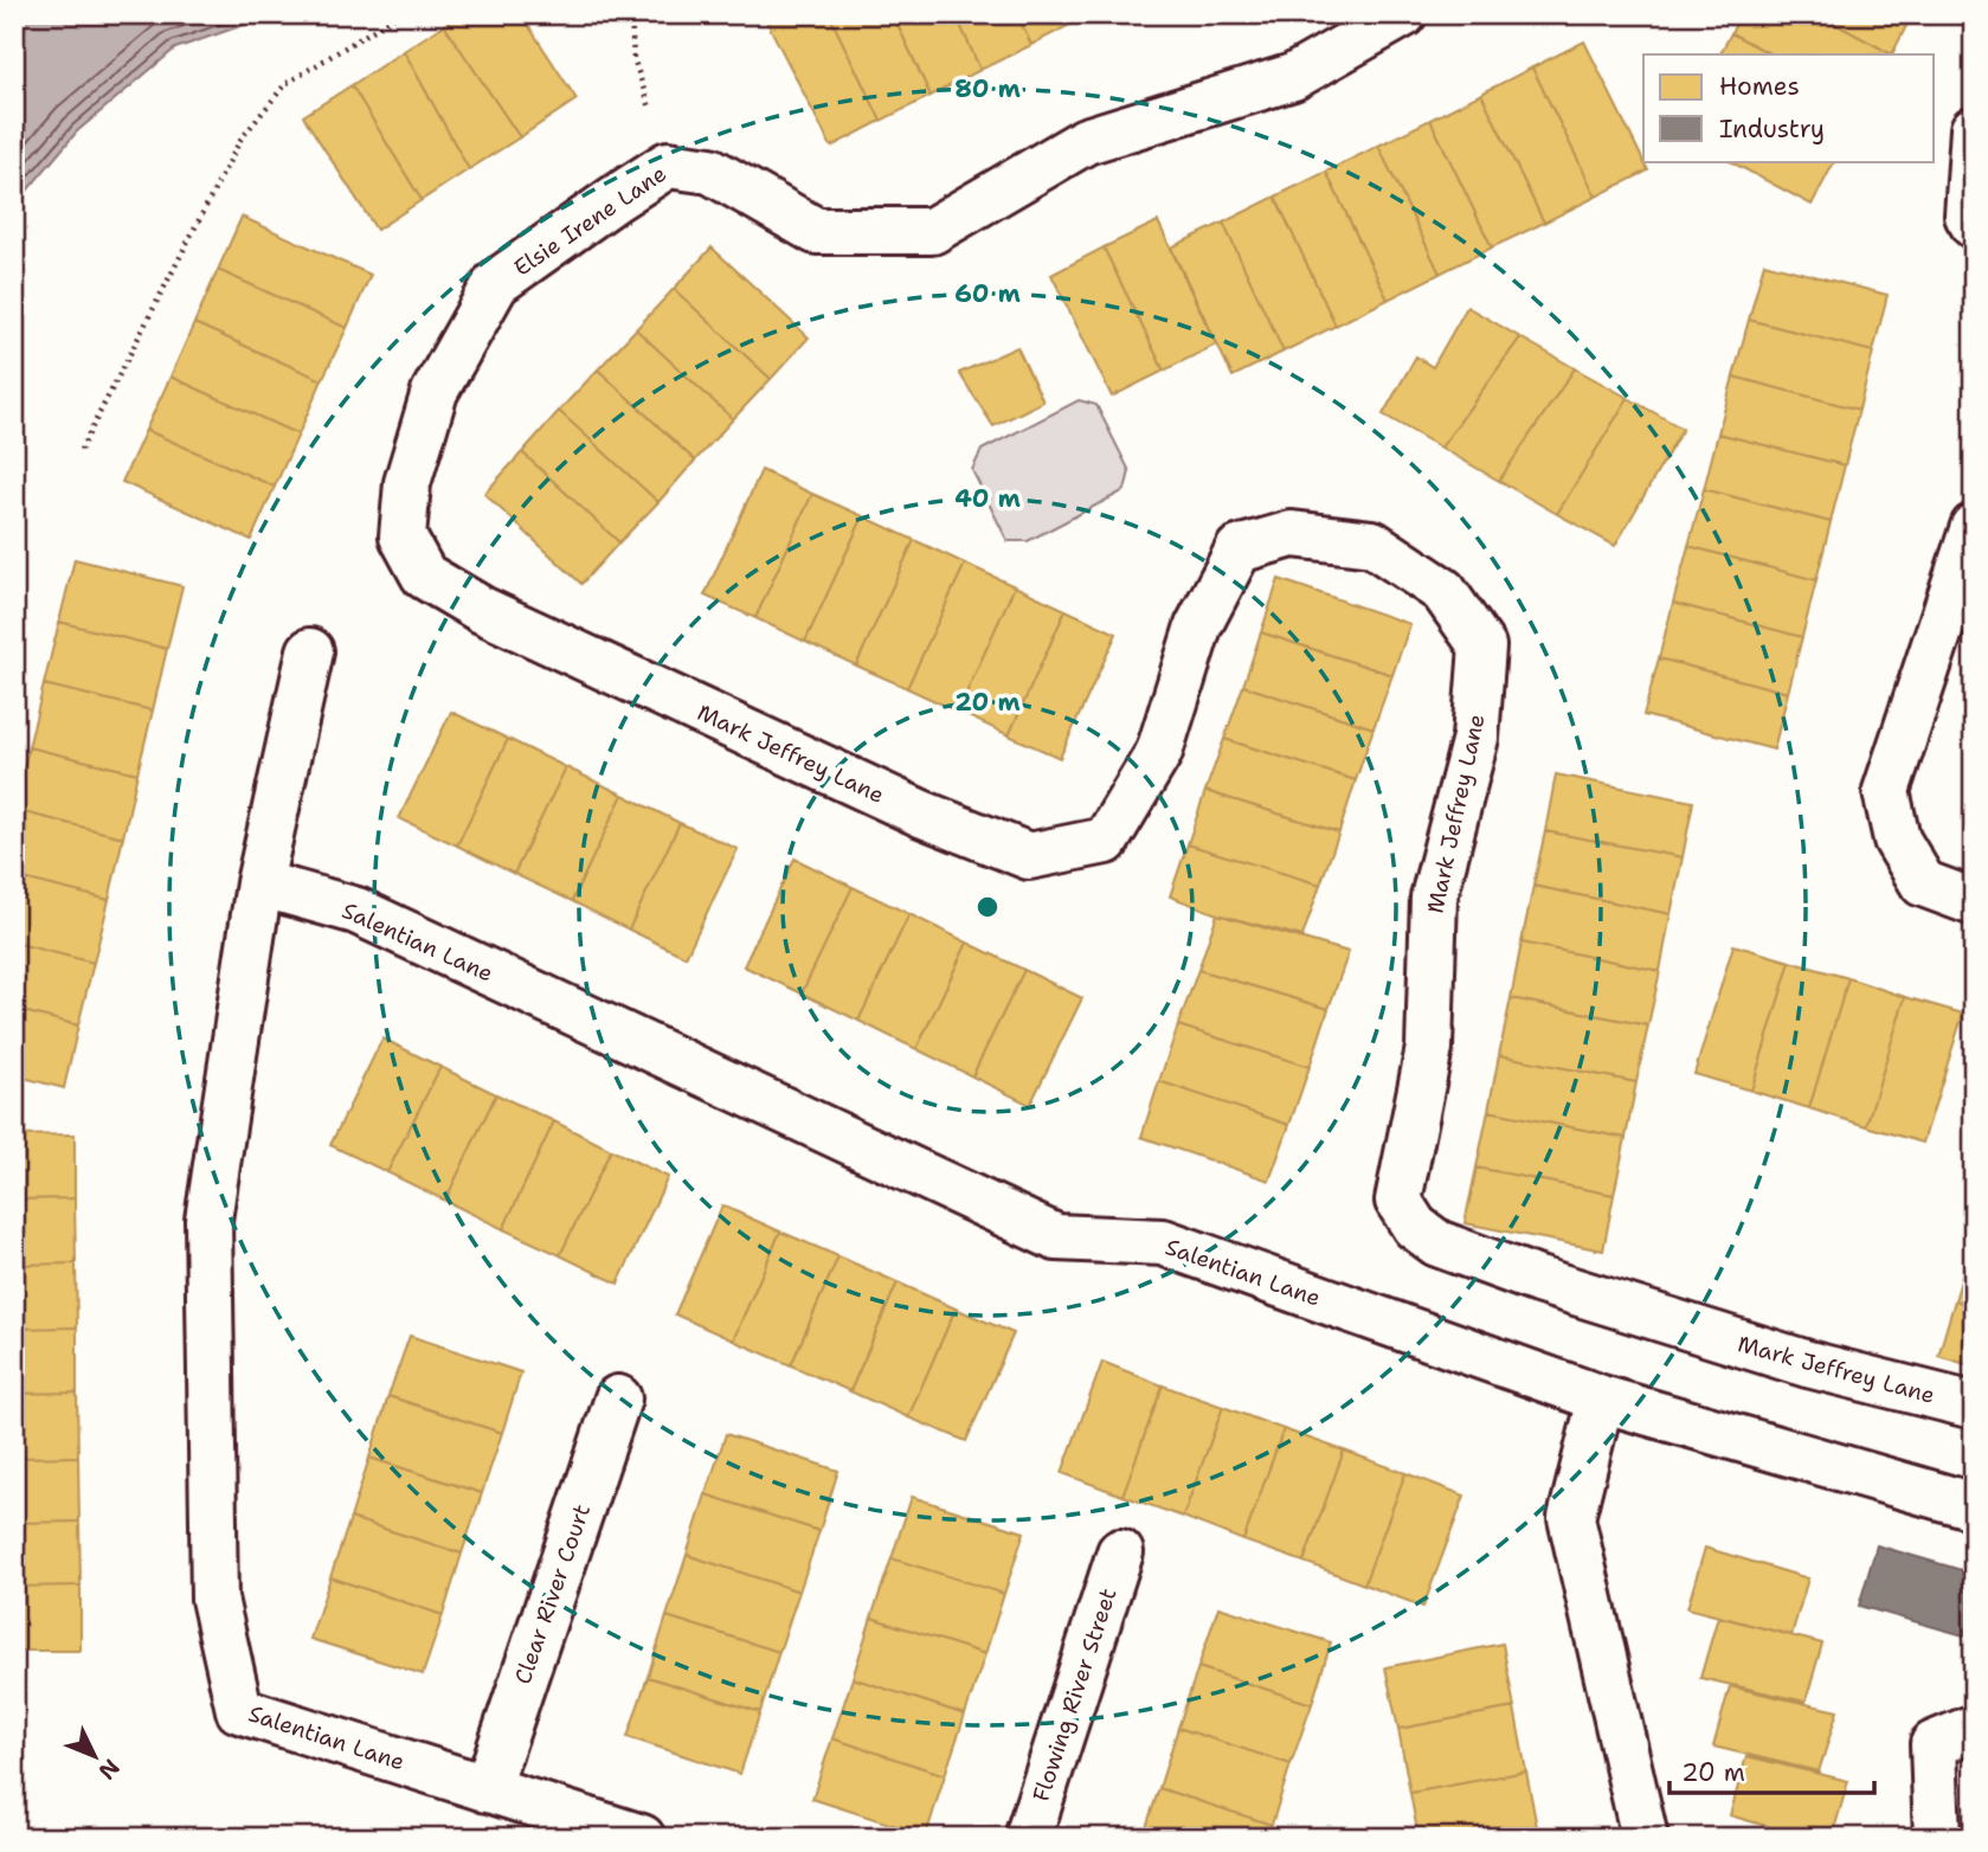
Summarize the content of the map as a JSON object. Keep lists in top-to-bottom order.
{
  "streets": {
    "lane": [
      "Elsie Irene Lane",
      "Mark Jeffrey Lane",
      "Salentian Lane",
      "Clear River Court",
      "Flowing River Street"
    ]
  },
  "crossings": [
    ["Elsie Irene Lane", "Mark Jeffrey Lane"],
    ["Salentian Lane", "Clear River Court"]
  ],
  "legend": ["Homes", "Industry"],
  "scale_bar": "20 m",
  "north": "bottom right",
  "rings": [
    "80 m",
    "60 m",
    "40 m",
    "20 m"
  ]
}
